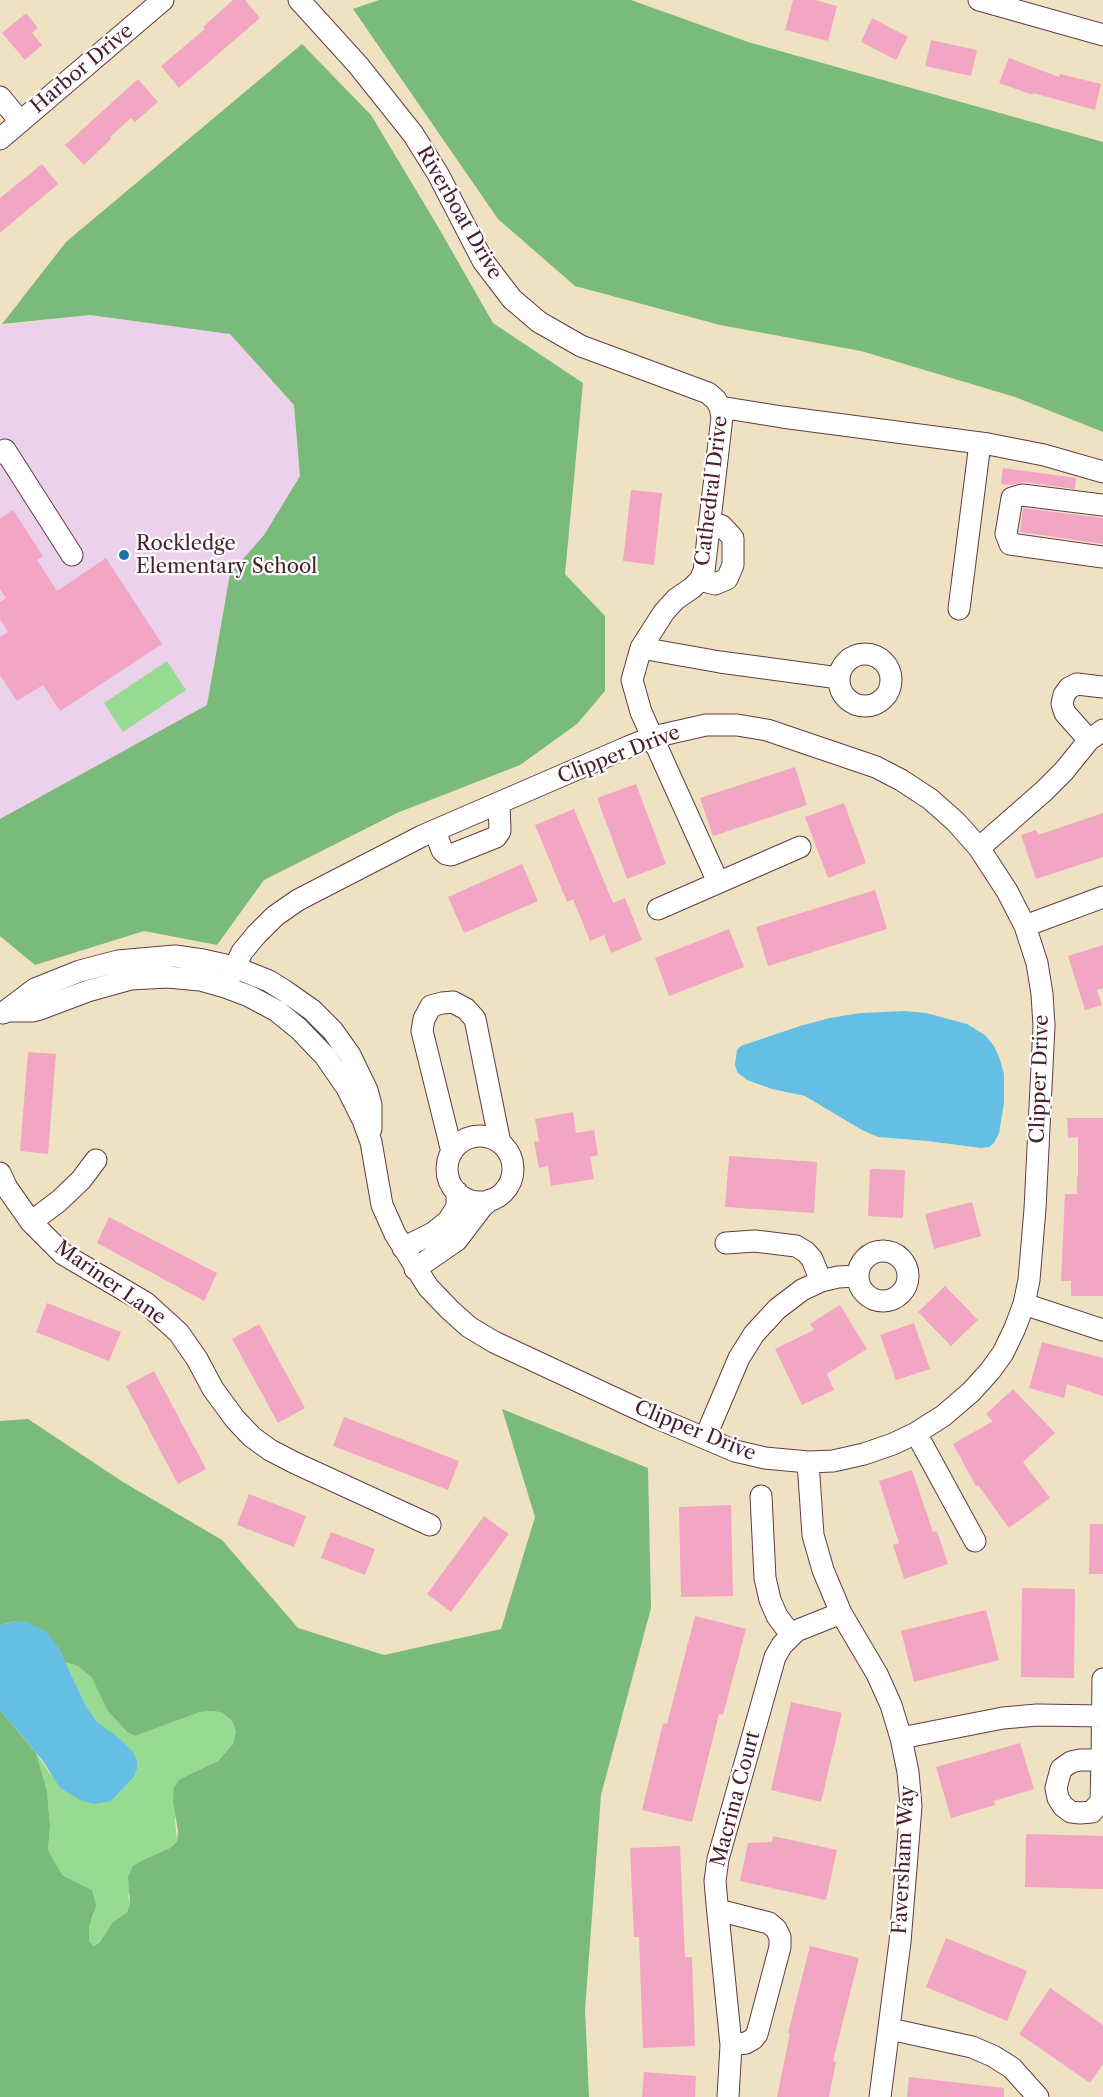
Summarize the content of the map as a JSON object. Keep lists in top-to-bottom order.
{
  "streets": {
    "street": [
      "Harbor Drive",
      "Riverboat Drive",
      "Cathedral Drive",
      "Clipper Drive",
      "Mariner Lane",
      "Macrina Court",
      "Faversham Way"
    ]
  },
  "crossings": [
    ["Riverboat Drive", "Cathedral Drive"],
    ["Cathedral Drive", "Clipper Drive"],
    ["Clipper Drive", "Faversham Way"]
  ],
  "places": ["Rockledge Elementary School"]
}
